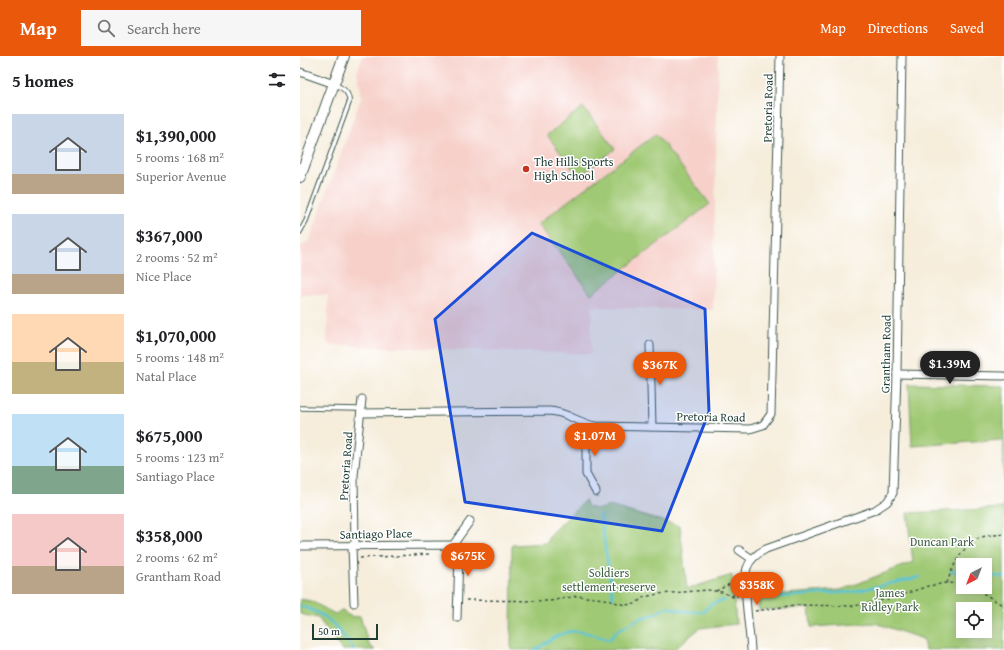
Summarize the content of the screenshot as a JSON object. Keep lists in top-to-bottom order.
{
  "streets": {
    "street": ["Pretoria Road", "Grantham Road", "Santiago Place"]
  },
  "crossings": [
    ["Pretoria Road", "Santiago Place"]
  ],
  "parks": ["Duncan Park", "Soldiers settlement reserve", "James Ridley Park"],
  "places": ["The Hills Sports High School"],
  "scale_bar": "50 m",
  "north": "bottom left",
  "page": {
    "header": "Map",
    "search": "Search here",
    "nav": ["Map", "Directions", "Saved"],
    "heading": "5 homes",
    "list": [
      {
        "name": "$1,390,000",
        "note": "5 rooms · 168 m² · Superior Avenue"
      },
      {
        "name": "$367,000",
        "note": "2 rooms · 52 m² · Nice Place"
      },
      {
        "name": "$1,070,000",
        "note": "5 rooms · 148 m² · Natal Place"
      },
      {
        "name": "$675,000",
        "note": "5 rooms · 123 m² · Santiago Place"
      },
      {
        "name": "$358,000",
        "note": "2 rooms · 62 m² · Grantham Road"
      }
    ],
    "price": [
      "$1.39M",
      "$367K",
      "$1.07M",
      "$675K",
      "$358K"
    ],
    "scale": "50 m"
  }
}
